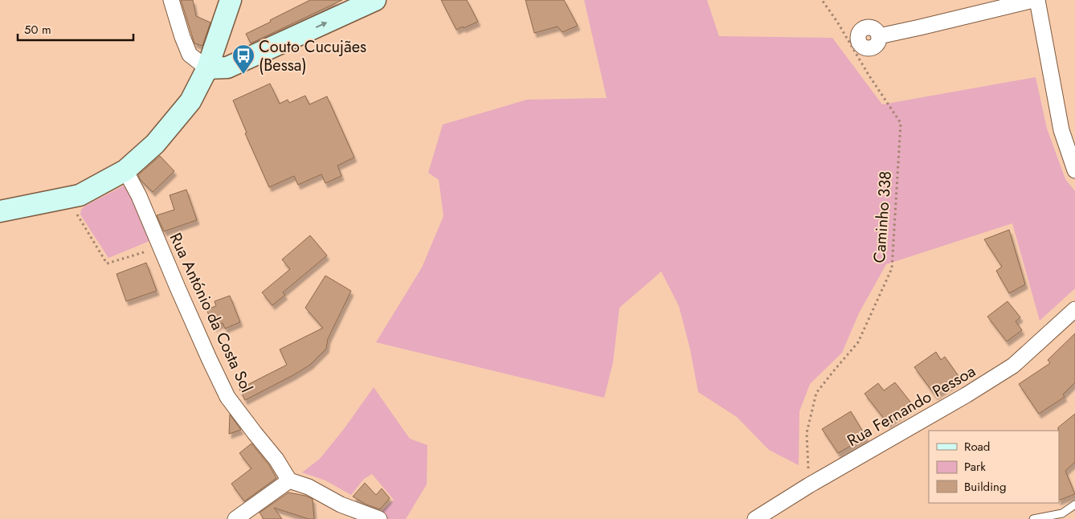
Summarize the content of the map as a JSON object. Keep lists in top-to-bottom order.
{
  "streets": {
    "street": ["Rua António da Costa Sol", "Rua Fernando Pessoa"],
    "path": ["Caminho 338"]
  },
  "crossings": [
    ["Caminho 338", "Rua Fernando Pessoa"]
  ],
  "places": {
    "bus stop": ["Couto Cucujães (Bessa)"]
  },
  "legend": ["Road", "Park", "Building"],
  "scale_bar": "50 m"
}
